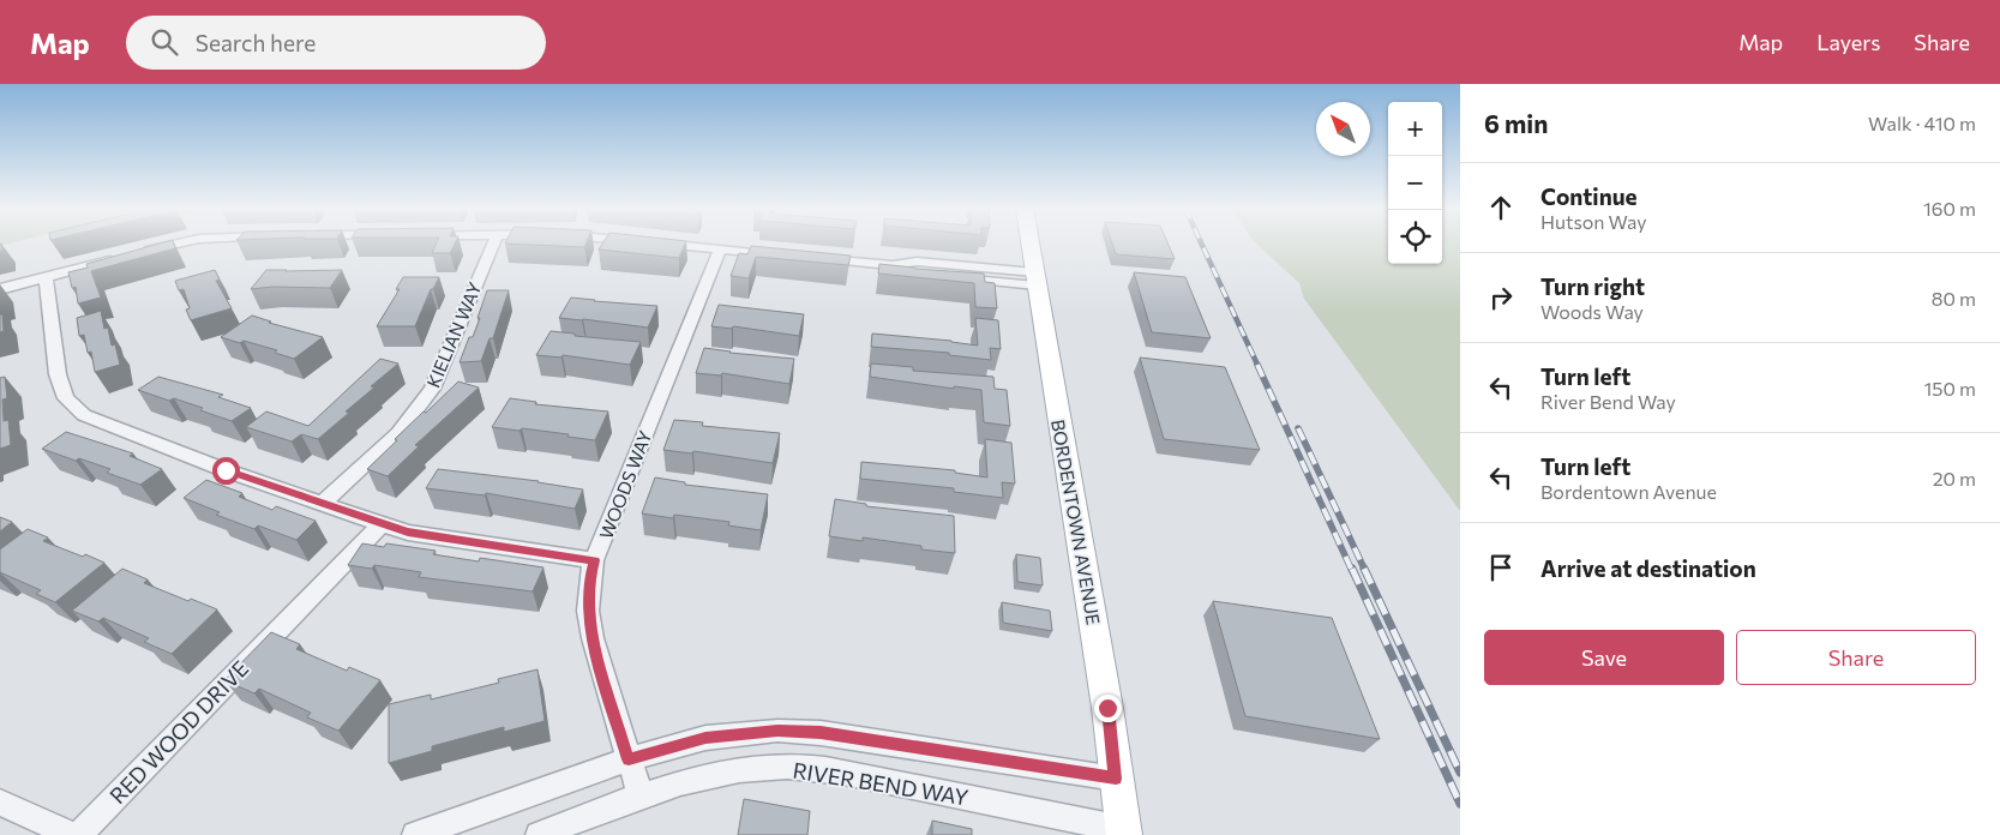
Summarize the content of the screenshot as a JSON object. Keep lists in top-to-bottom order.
{
  "streets": {
    "main road": ["BORDENTOWN AVENUE"],
    "street": [
      "KIELIAN WAY",
      "WOODS WAY",
      "RED WOOD DRIVE",
      "RIVER BEND WAY"
    ]
  },
  "crossings": [
    ["WOODS WAY", "RIVER BEND WAY"],
    ["BORDENTOWN AVENUE", "RIVER BEND WAY"]
  ],
  "north": "top left",
  "page": {
    "header": "Map",
    "search": "Search here",
    "nav": ["Map", "Layers", "Share"],
    "heading": ["6 min", "Walk · 410 m"],
    "map_buttons": ["+", "−"],
    "list": [
      ["Continue", "Hutson Way", "160 m"],
      ["Turn right", "Woods Way", "80 m"],
      ["Turn left", "River Bend Way", "150 m"],
      ["Turn left", "Bordentown Avenue", "20 m"],
      "Arrive at destination"
    ],
    "buttons": ["Save", "Share"]
  }
}
